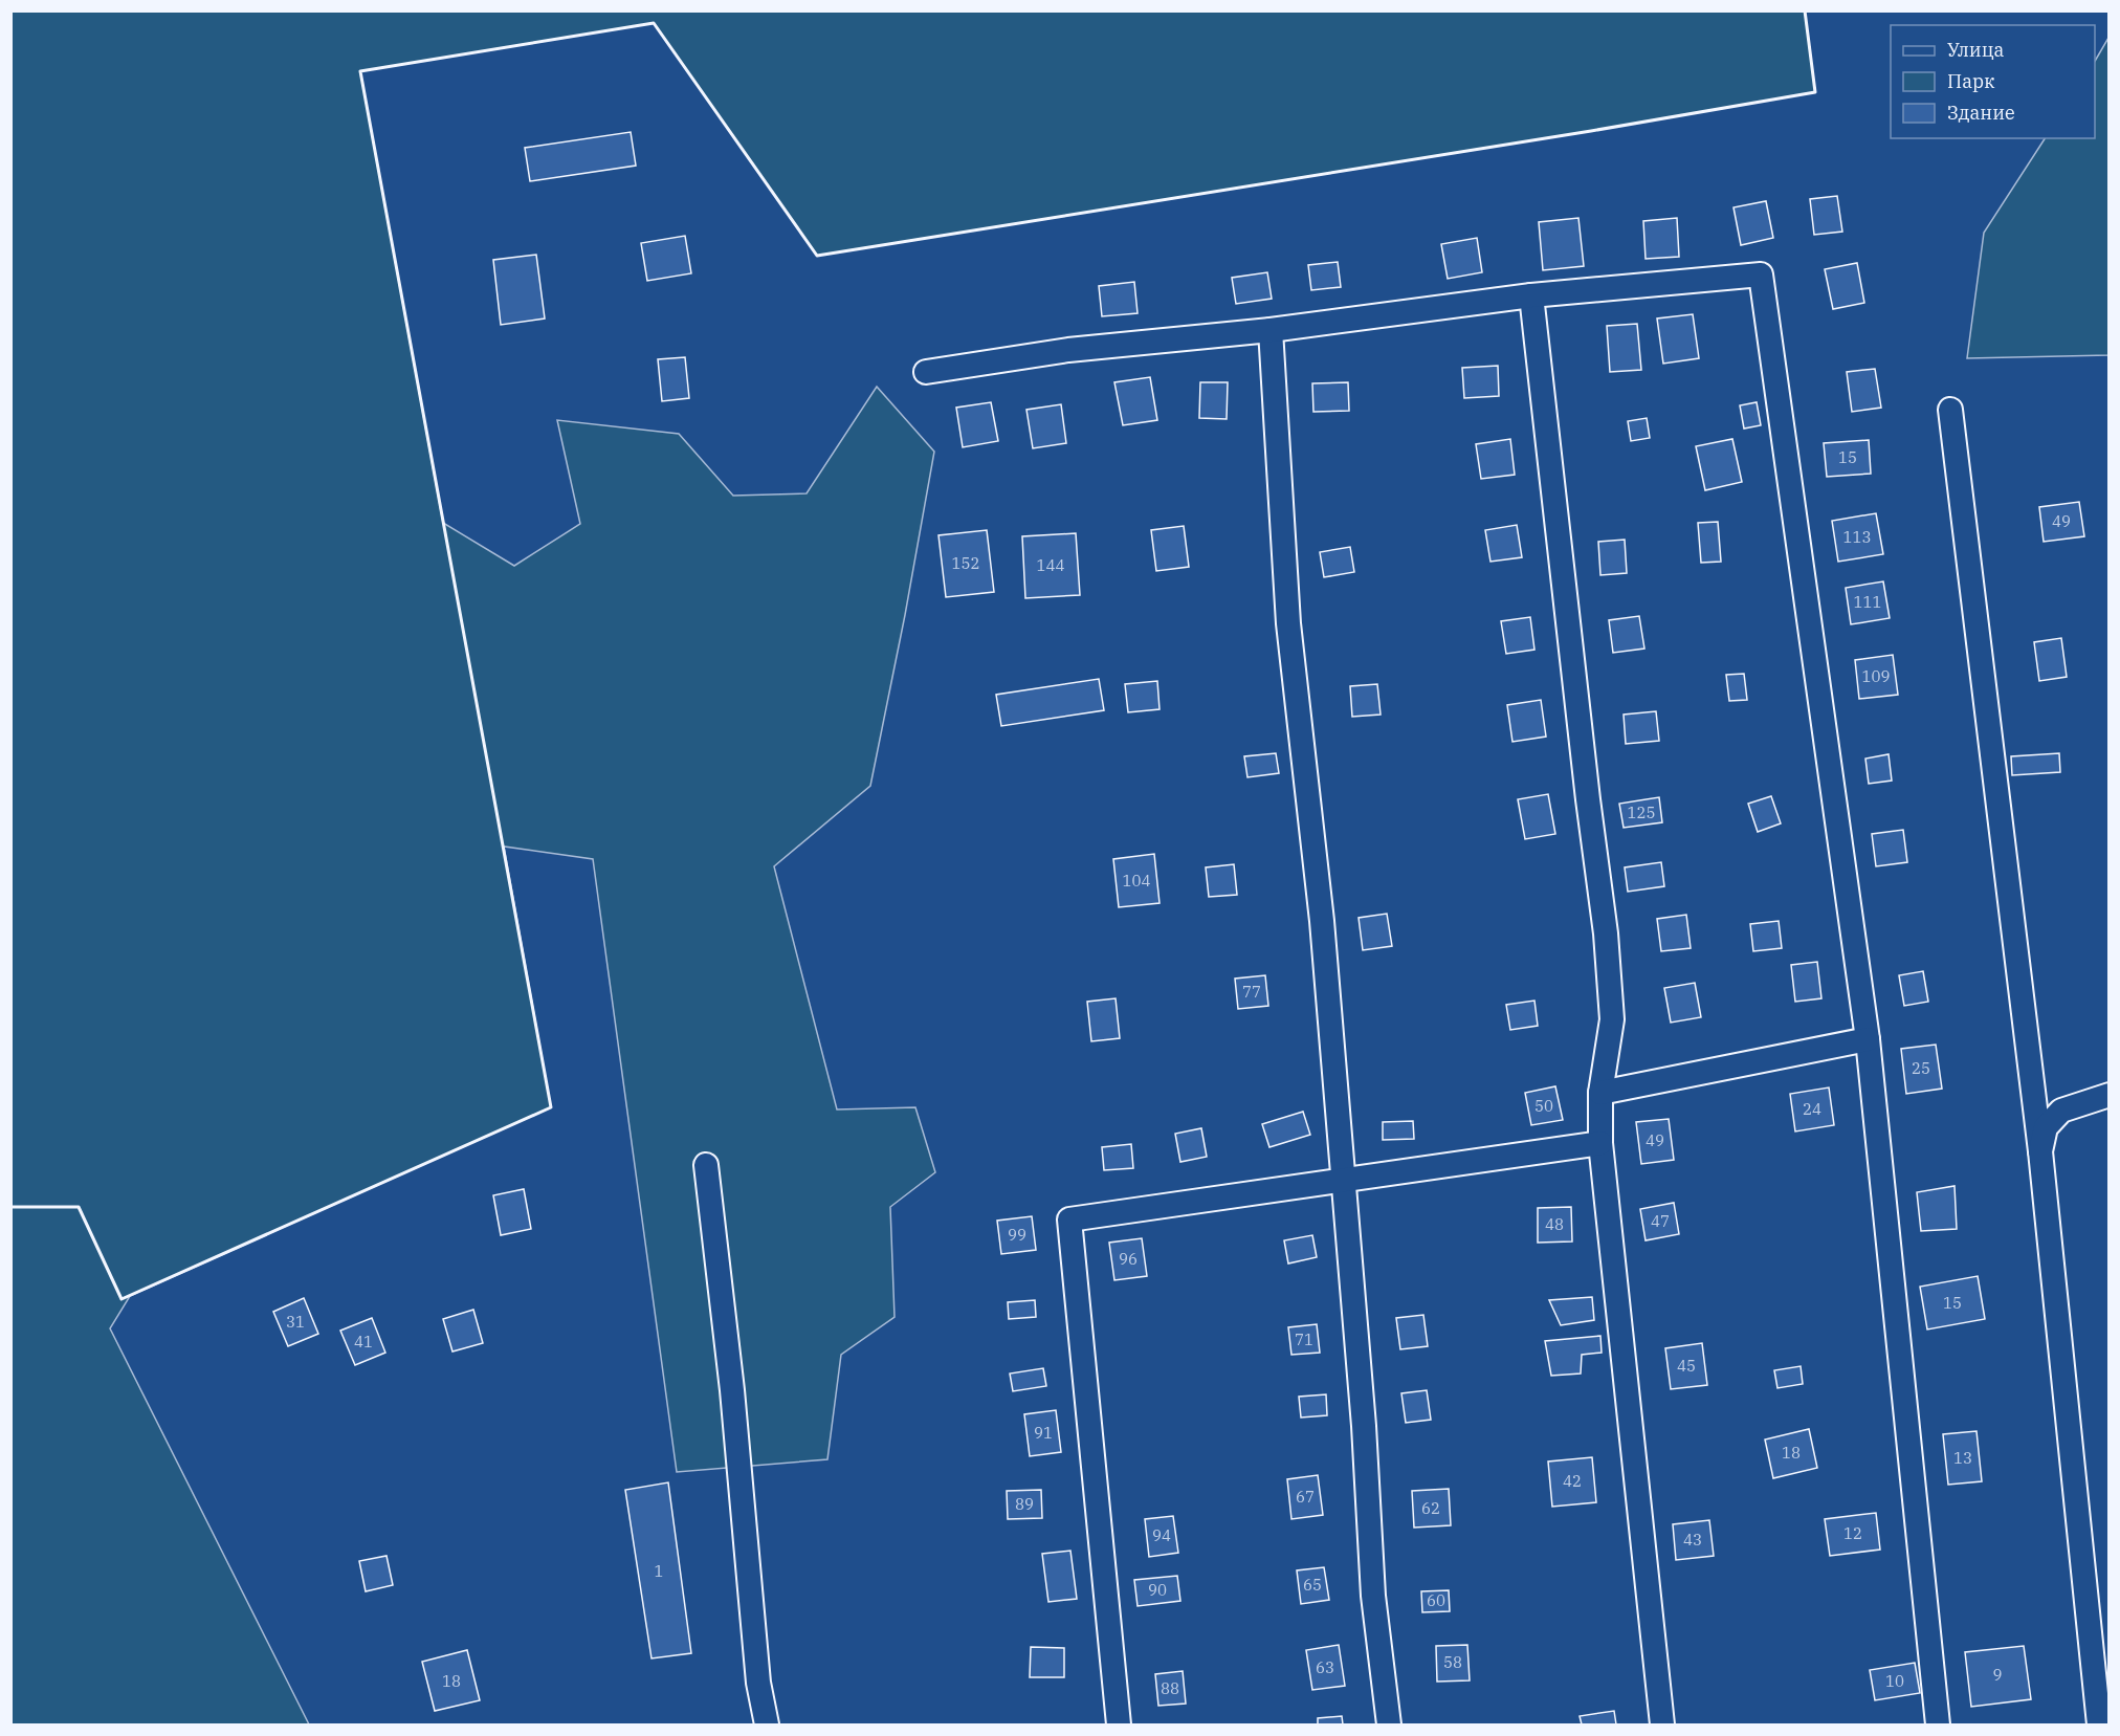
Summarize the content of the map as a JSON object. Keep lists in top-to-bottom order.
{
  "house_numbers": [
    "15",
    "49",
    "113",
    "152",
    "144",
    "111",
    "109",
    "125",
    "104",
    "77",
    "25",
    "50",
    "24",
    "49",
    "47",
    "48",
    "99",
    "96",
    "15",
    "31",
    "71",
    "41",
    "45",
    "91",
    "18",
    "13",
    "42",
    "67",
    "89",
    "62",
    "12",
    "94",
    "43",
    "1",
    "65",
    "90",
    "60",
    "58",
    "63",
    "9",
    "18",
    "10",
    "88"
  ],
  "legend": ["Улица", "Парк", "Здание"]
}
